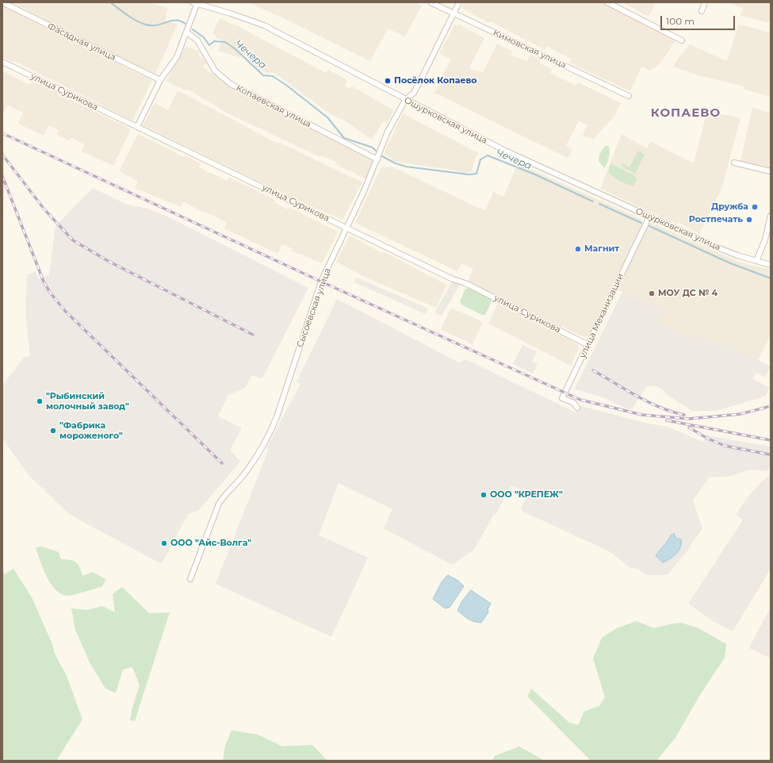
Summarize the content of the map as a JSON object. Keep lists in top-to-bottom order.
{
  "streets": {
    "street": [
      "Фасадная улица",
      "Кимовская улица",
      "улица Сурикова",
      "Копаевская улица",
      "Ошурковская улица",
      "Сысоевская улица",
      "улица Механизации"
    ]
  },
  "crossings": [
    ["Кимовская улица", "Сысоевская улица"],
    ["улица Сурикова", "Сысоевская улица"],
    ["улица Сурикова", "улица Механизации"],
    ["Копаевская улица", "Сысоевская улица"],
    ["Ошурковская улица", "Сысоевская улица"],
    ["Ошурковская улица", "улица Механизации"]
  ],
  "districts": ["КОПАЕВО"],
  "water": ["Чечера"],
  "places": [
    "Посёлок Копаево",
    "Дружба",
    "Ростпечать",
    "Магнит",
    "МОУ ДС № 4",
    "\"Рыбинский молочный завод\"",
    "\"Фабрика мороженого\"",
    "ООО \"КРЕПЕЖ\"",
    "ООО \"Айс-Волга\""
  ],
  "scale_bar": "100 m"
}
